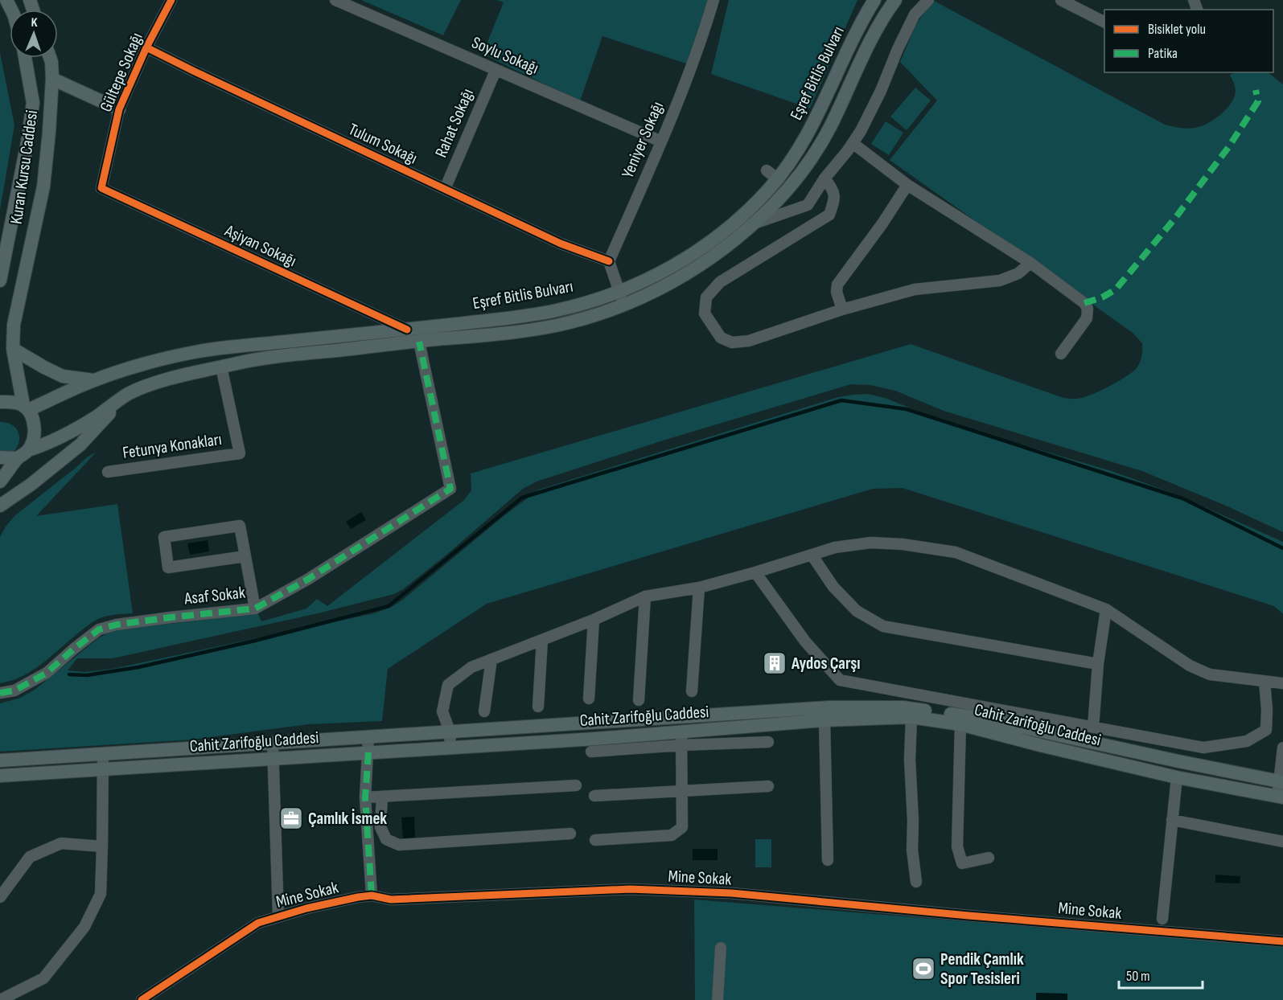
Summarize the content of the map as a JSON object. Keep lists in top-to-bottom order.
{
  "streets": {
    "main road": ["Eşref Bitlis Bulvarı", "Kuran Kursu Caddesi", "Cahit Zarifoğlu Caddesi"],
    "street": [
      "Soylu Sokağı",
      "Gültepe Sokağı",
      "Rahat Sokağı",
      "Yeniyer Sokağı",
      "Tulum Sokağı",
      "Aşiyan Sokağı",
      "Fetunya Konakları",
      "Asaf Sokak",
      "Mine Sokak"
    ]
  },
  "crossings": [
    ["Soylu Sokağı", "Rahat Sokağı"],
    ["Soylu Sokağı", "Yeniyer Sokağı"],
    ["Gültepe Sokağı", "Tulum Sokağı"],
    ["Gültepe Sokağı", "Aşiyan Sokağı"],
    ["Eşref Bitlis Bulvarı", "Kuran Kursu Caddesi"],
    ["Eşref Bitlis Bulvarı", "Aşiyan Sokağı"],
    ["Eşref Bitlis Bulvarı", "Fetunya Konakları"],
    ["Eşref Bitlis Bulvarı", "Asaf Sokak"],
    ["Rahat Sokağı", "Tulum Sokağı"],
    ["Yeniyer Sokağı", "Tulum Sokağı"]
  ],
  "places": {
    "building": ["Aydos Çarşı"],
    "office": ["Çamlık İsmek"],
    "sports": ["Pendik Çamlık Spor Tesisleri"]
  },
  "legend": ["Bisiklet yolu", "Patika"],
  "scale_bar": "50 m",
  "north": "top"
}
